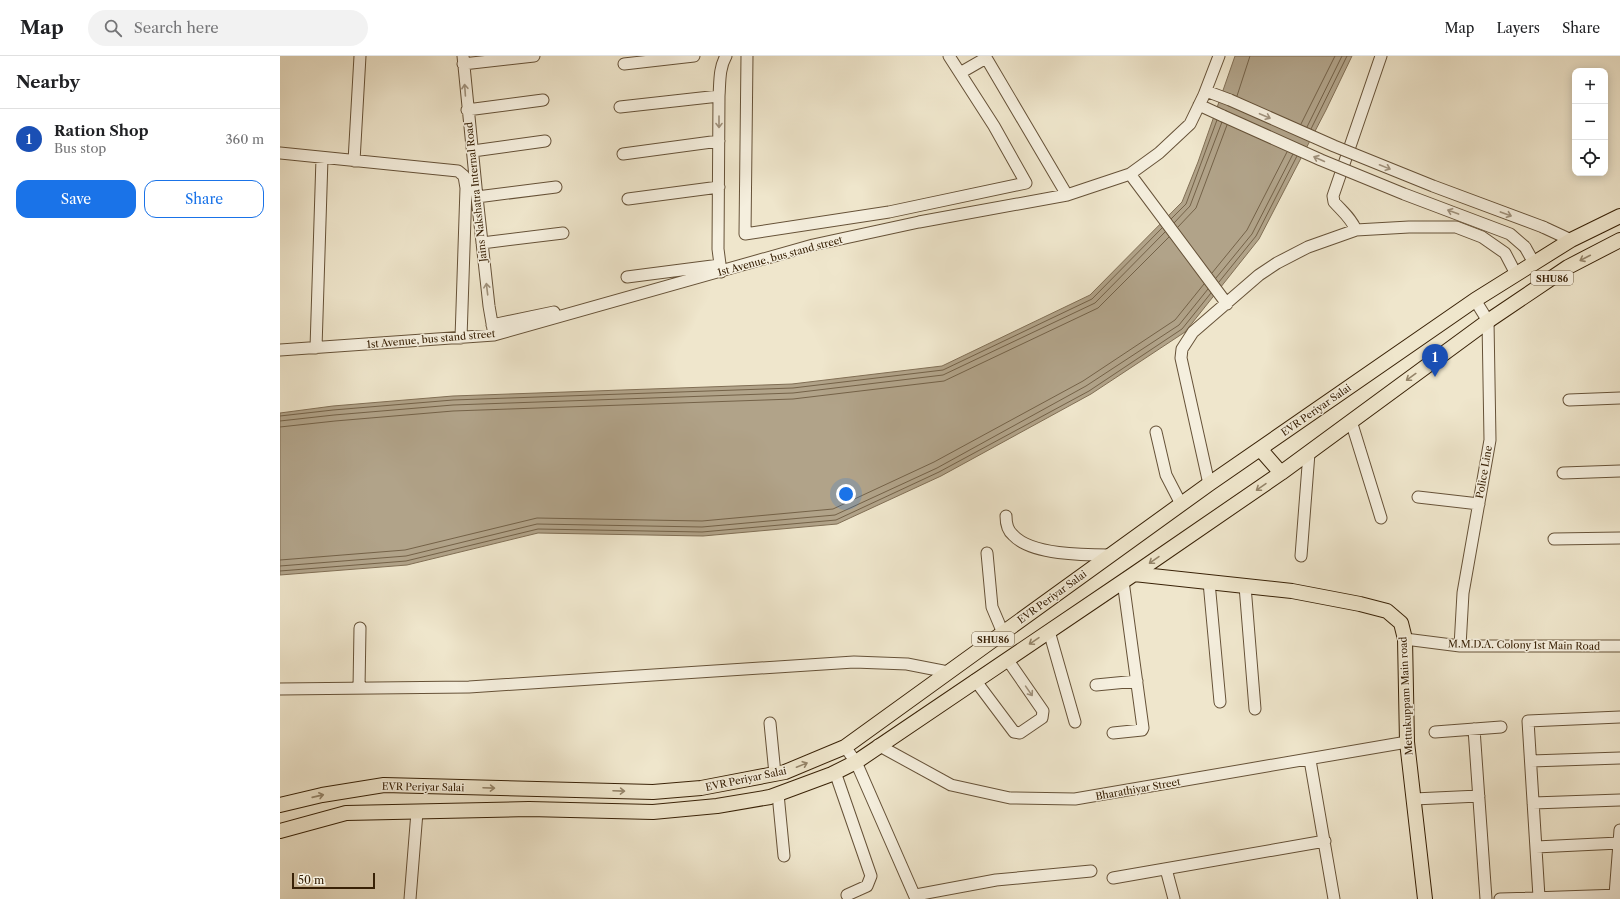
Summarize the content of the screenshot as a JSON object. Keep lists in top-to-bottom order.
{
  "streets": {
    "main road": ["SHU86", "EVR Periyar Salai", "Mettukuppam Main road"],
    "street": [
      "Jains Nakshatra Internal Road",
      "1st Avenue, bus stand street",
      "Police Line",
      "M.M.D.A. Colony 1st Main Road",
      "Bharathiyar Street"
    ]
  },
  "crossings": [
    ["Jains Nakshatra Internal Road", "1st Avenue, bus stand street"],
    ["EVR Periyar Salai", "Police Line"],
    ["EVR Periyar Salai", "Mettukuppam Main road"],
    ["EVR Periyar Salai", "Bharathiyar Street"],
    ["Police Line", "M.M.D.A. Colony 1st Main Road"],
    ["M.M.D.A. Colony 1st Main Road", "Mettukuppam Main road"],
    ["Mettukuppam Main road", "Bharathiyar Street"]
  ],
  "one_way": ["Jains Nakshatra Internal Road"],
  "scale_bar": "50 m",
  "page": {
    "header": "Map",
    "search": "Search here",
    "nav": ["Map", "Layers", "Share"],
    "heading": "Nearby",
    "map_buttons": ["+", "−"],
    "list": [
      {
        "mark": "1",
        "name": "Ration Shop",
        "note": "Bus stop",
        "value": "360 m"
      }
    ],
    "buttons": ["Save", "Share"],
    "pins": "1",
    "scale": "50 m"
  }
}
